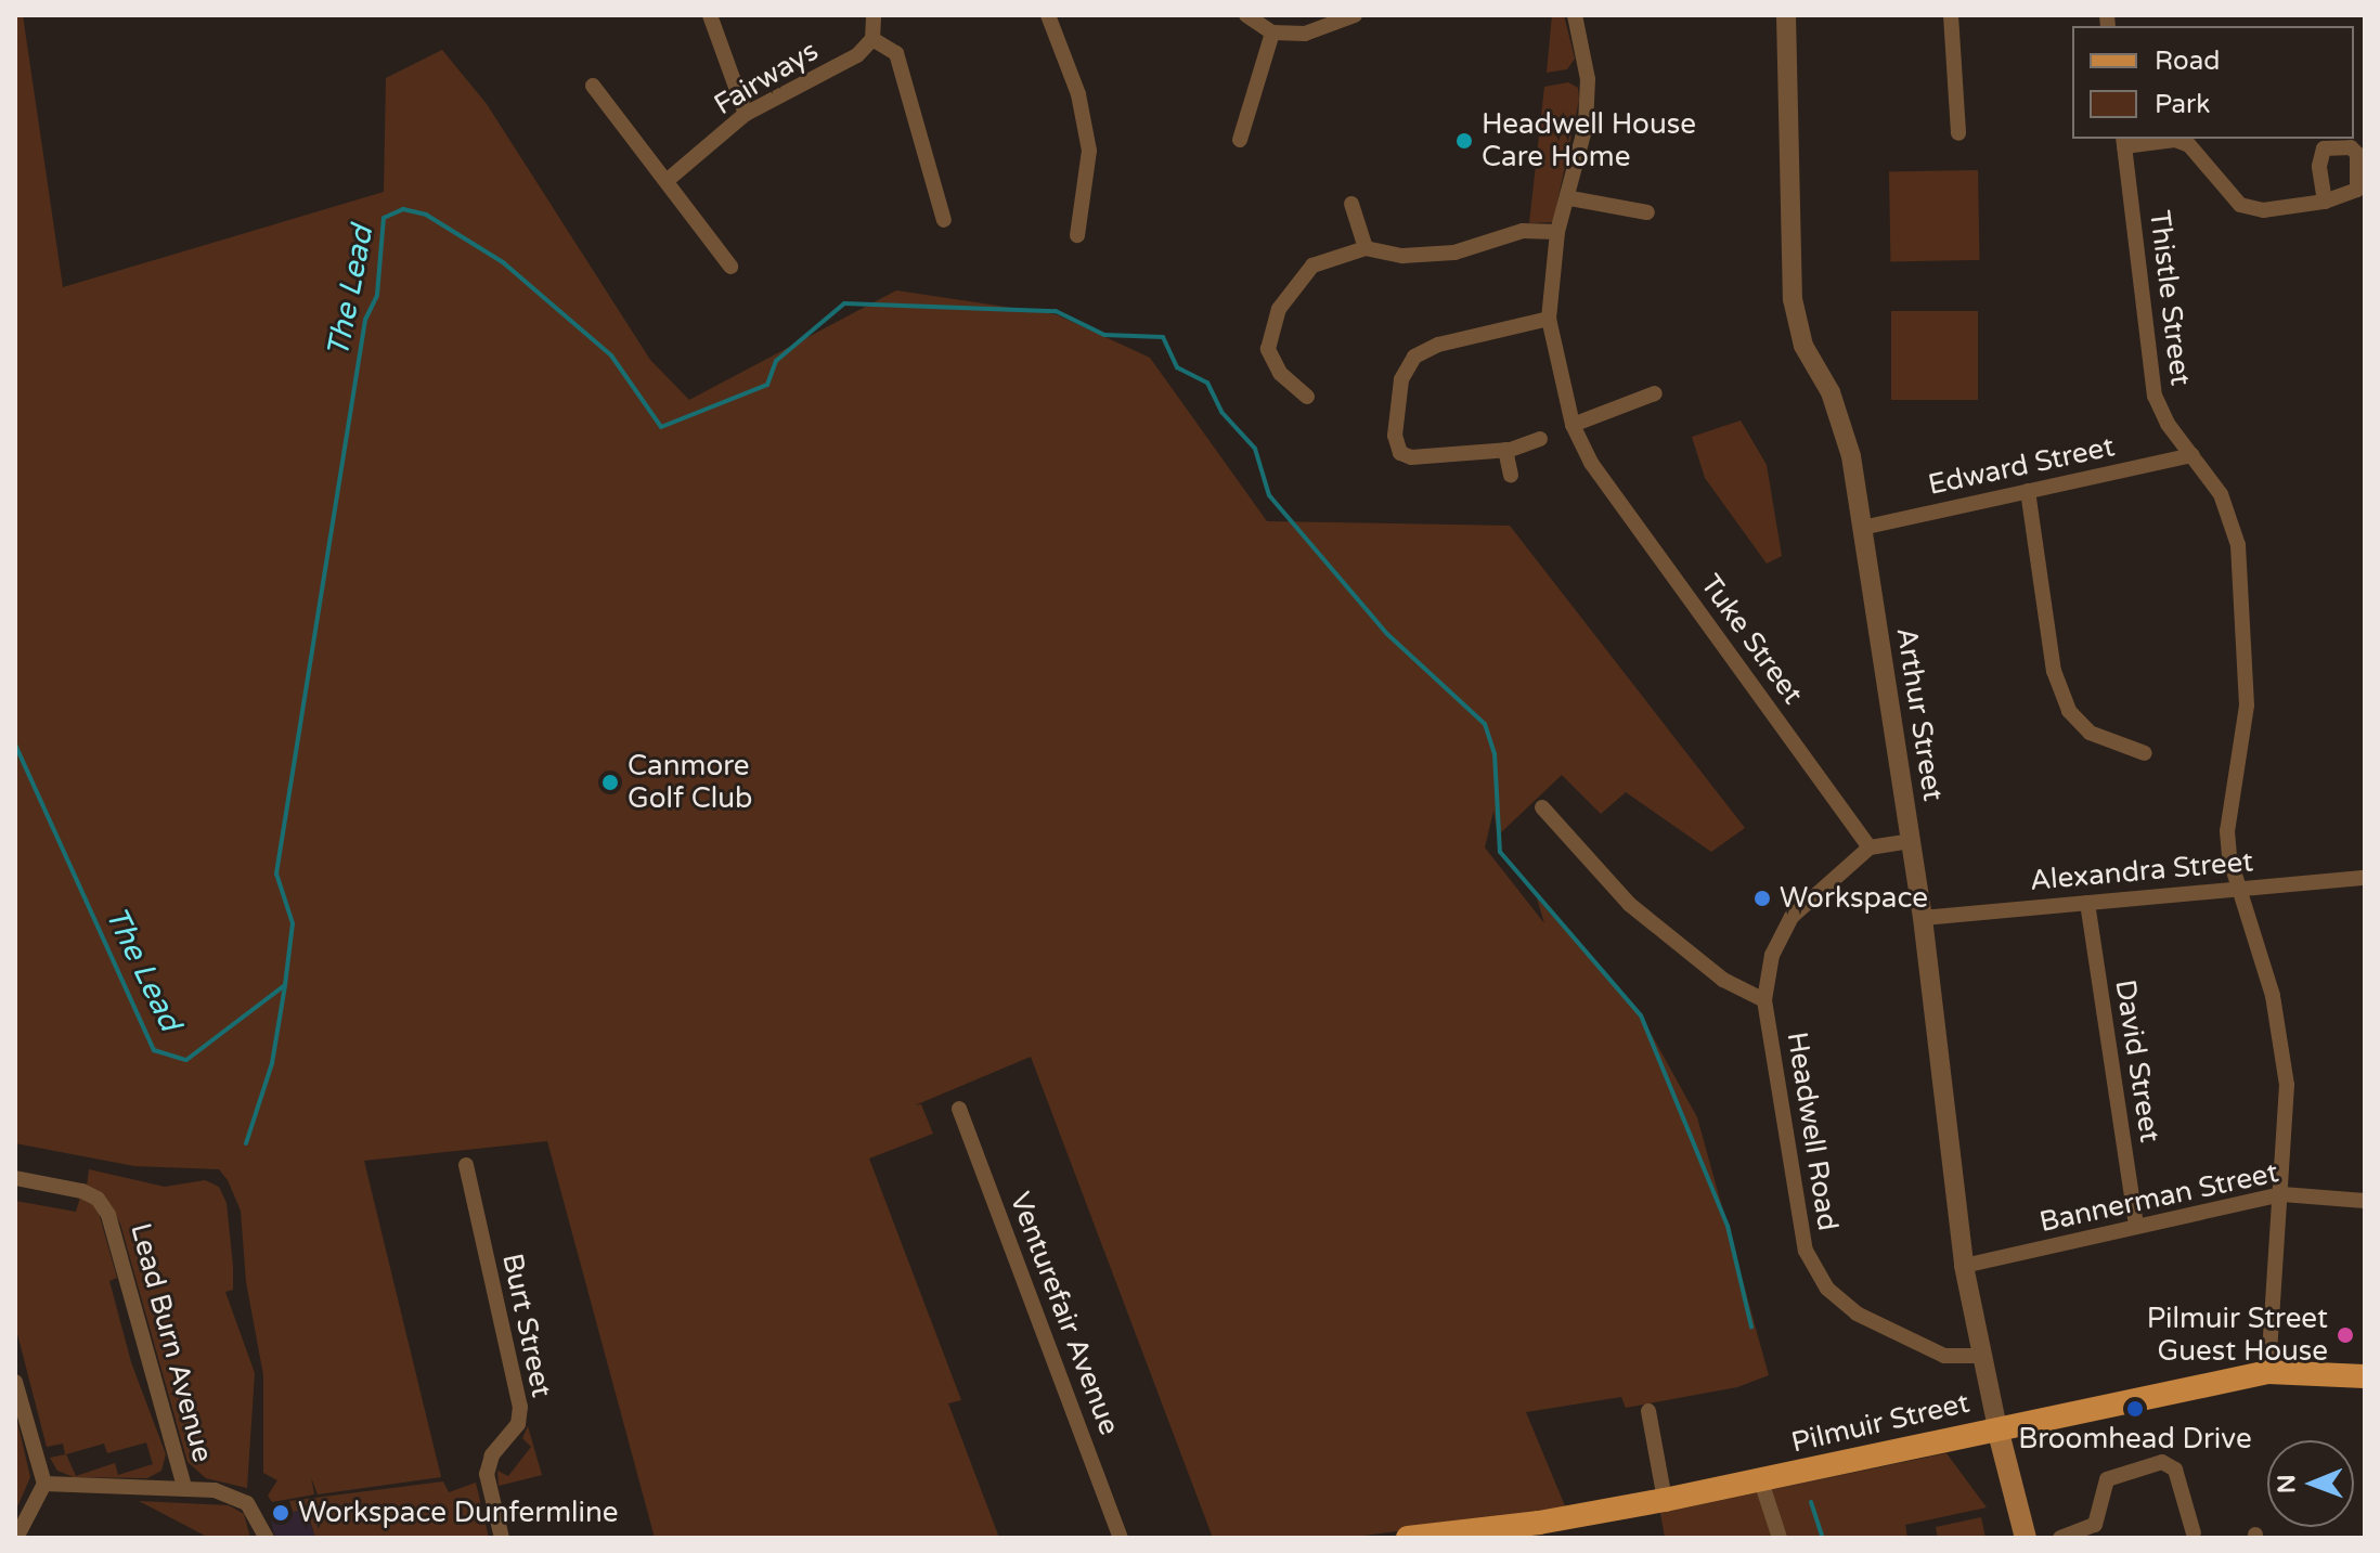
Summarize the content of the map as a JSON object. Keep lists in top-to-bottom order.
{
  "streets": {
    "main road": ["Pilmuir Street"],
    "street": [
      "Fairways",
      "Thistle Street",
      "Edward Street",
      "Tuke Street",
      "Arthur Street",
      "Alexandra Street",
      "David Street",
      "Headwell Road",
      "Bannerman Street",
      "Venturefair Avenue",
      "Burt Street",
      "Lead Burn Avenue"
    ]
  },
  "crossings": [
    ["Thistle Street", "Edward Street"],
    ["Thistle Street", "Alexandra Street"],
    ["Thistle Street", "Bannerman Street"],
    ["Thistle Street", "Pilmuir Street"],
    ["Edward Street", "Arthur Street"],
    ["Tuke Street", "Headwell Road"],
    ["Arthur Street", "Alexandra Street"],
    ["Arthur Street", "Headwell Road"],
    ["Arthur Street", "Bannerman Street"],
    ["Arthur Street", "Pilmuir Street"],
    ["Alexandra Street", "David Street"],
    ["David Street", "Bannerman Street"]
  ],
  "water": ["The Lead"],
  "places": [
    "Headwell House Care Home",
    "Canmore Golf Club",
    "Workspace",
    "Pilmuir Street Guest House",
    "Broomhead Drive",
    "Workspace Dunfermline"
  ],
  "legend": ["Road", "Park"],
  "north": "left"
}
